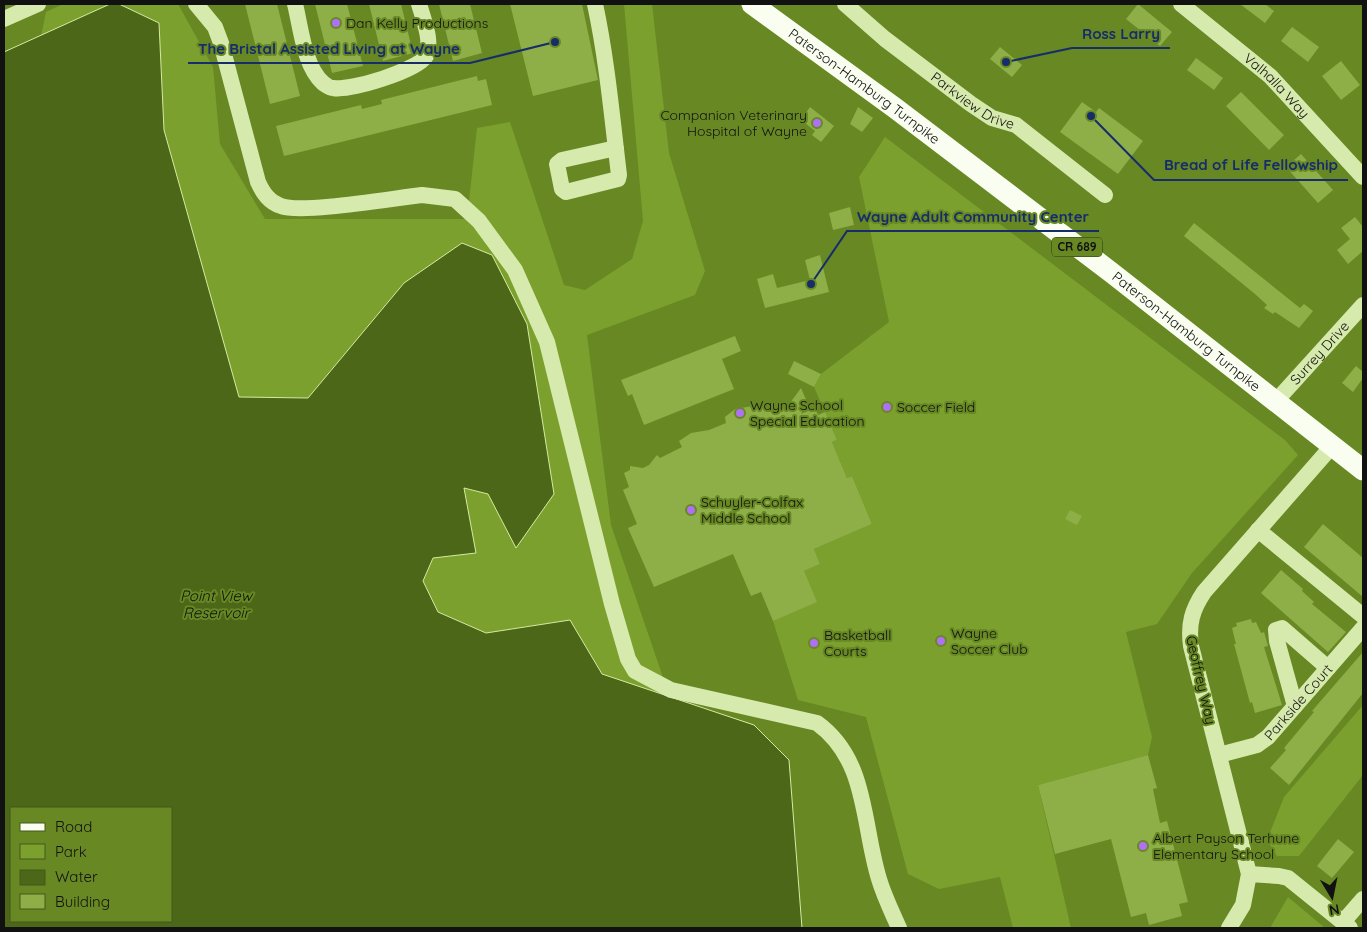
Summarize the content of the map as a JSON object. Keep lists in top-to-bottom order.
{
  "streets": {
    "main road": ["Paterson-Hamburg Turnpike", "CR 689"],
    "street": [
      "Valhalla Way",
      "Parkview Drive",
      "Surrey Drive",
      "Geoffrey Way",
      "Parkside Court"
    ]
  },
  "crossings": [
    ["Paterson-Hamburg Turnpike", "Surrey Drive"],
    ["Paterson-Hamburg Turnpike", "Geoffrey Way"],
    ["Geoffrey Way", "Parkside Court"]
  ],
  "water": ["Point View Reservoir"],
  "places": [
    "Dan Kelly Productions",
    "The Bristal Assisted Living at Wayne",
    "Ross Larry",
    "Bread of Life Fellowship",
    "Companion Veterinary Hospital of Wayne",
    "Wayne Adult Community Center",
    "Soccer Field",
    "Wayne School Special Education",
    "Schuyler-Colfax Middle School",
    "Wayne Soccer Club",
    "Basketball Courts",
    "Albert Payson Terhune Elementary School"
  ],
  "legend": [
    "Road",
    "Park",
    "Water",
    "Building"
  ],
  "north": "bottom"
}
